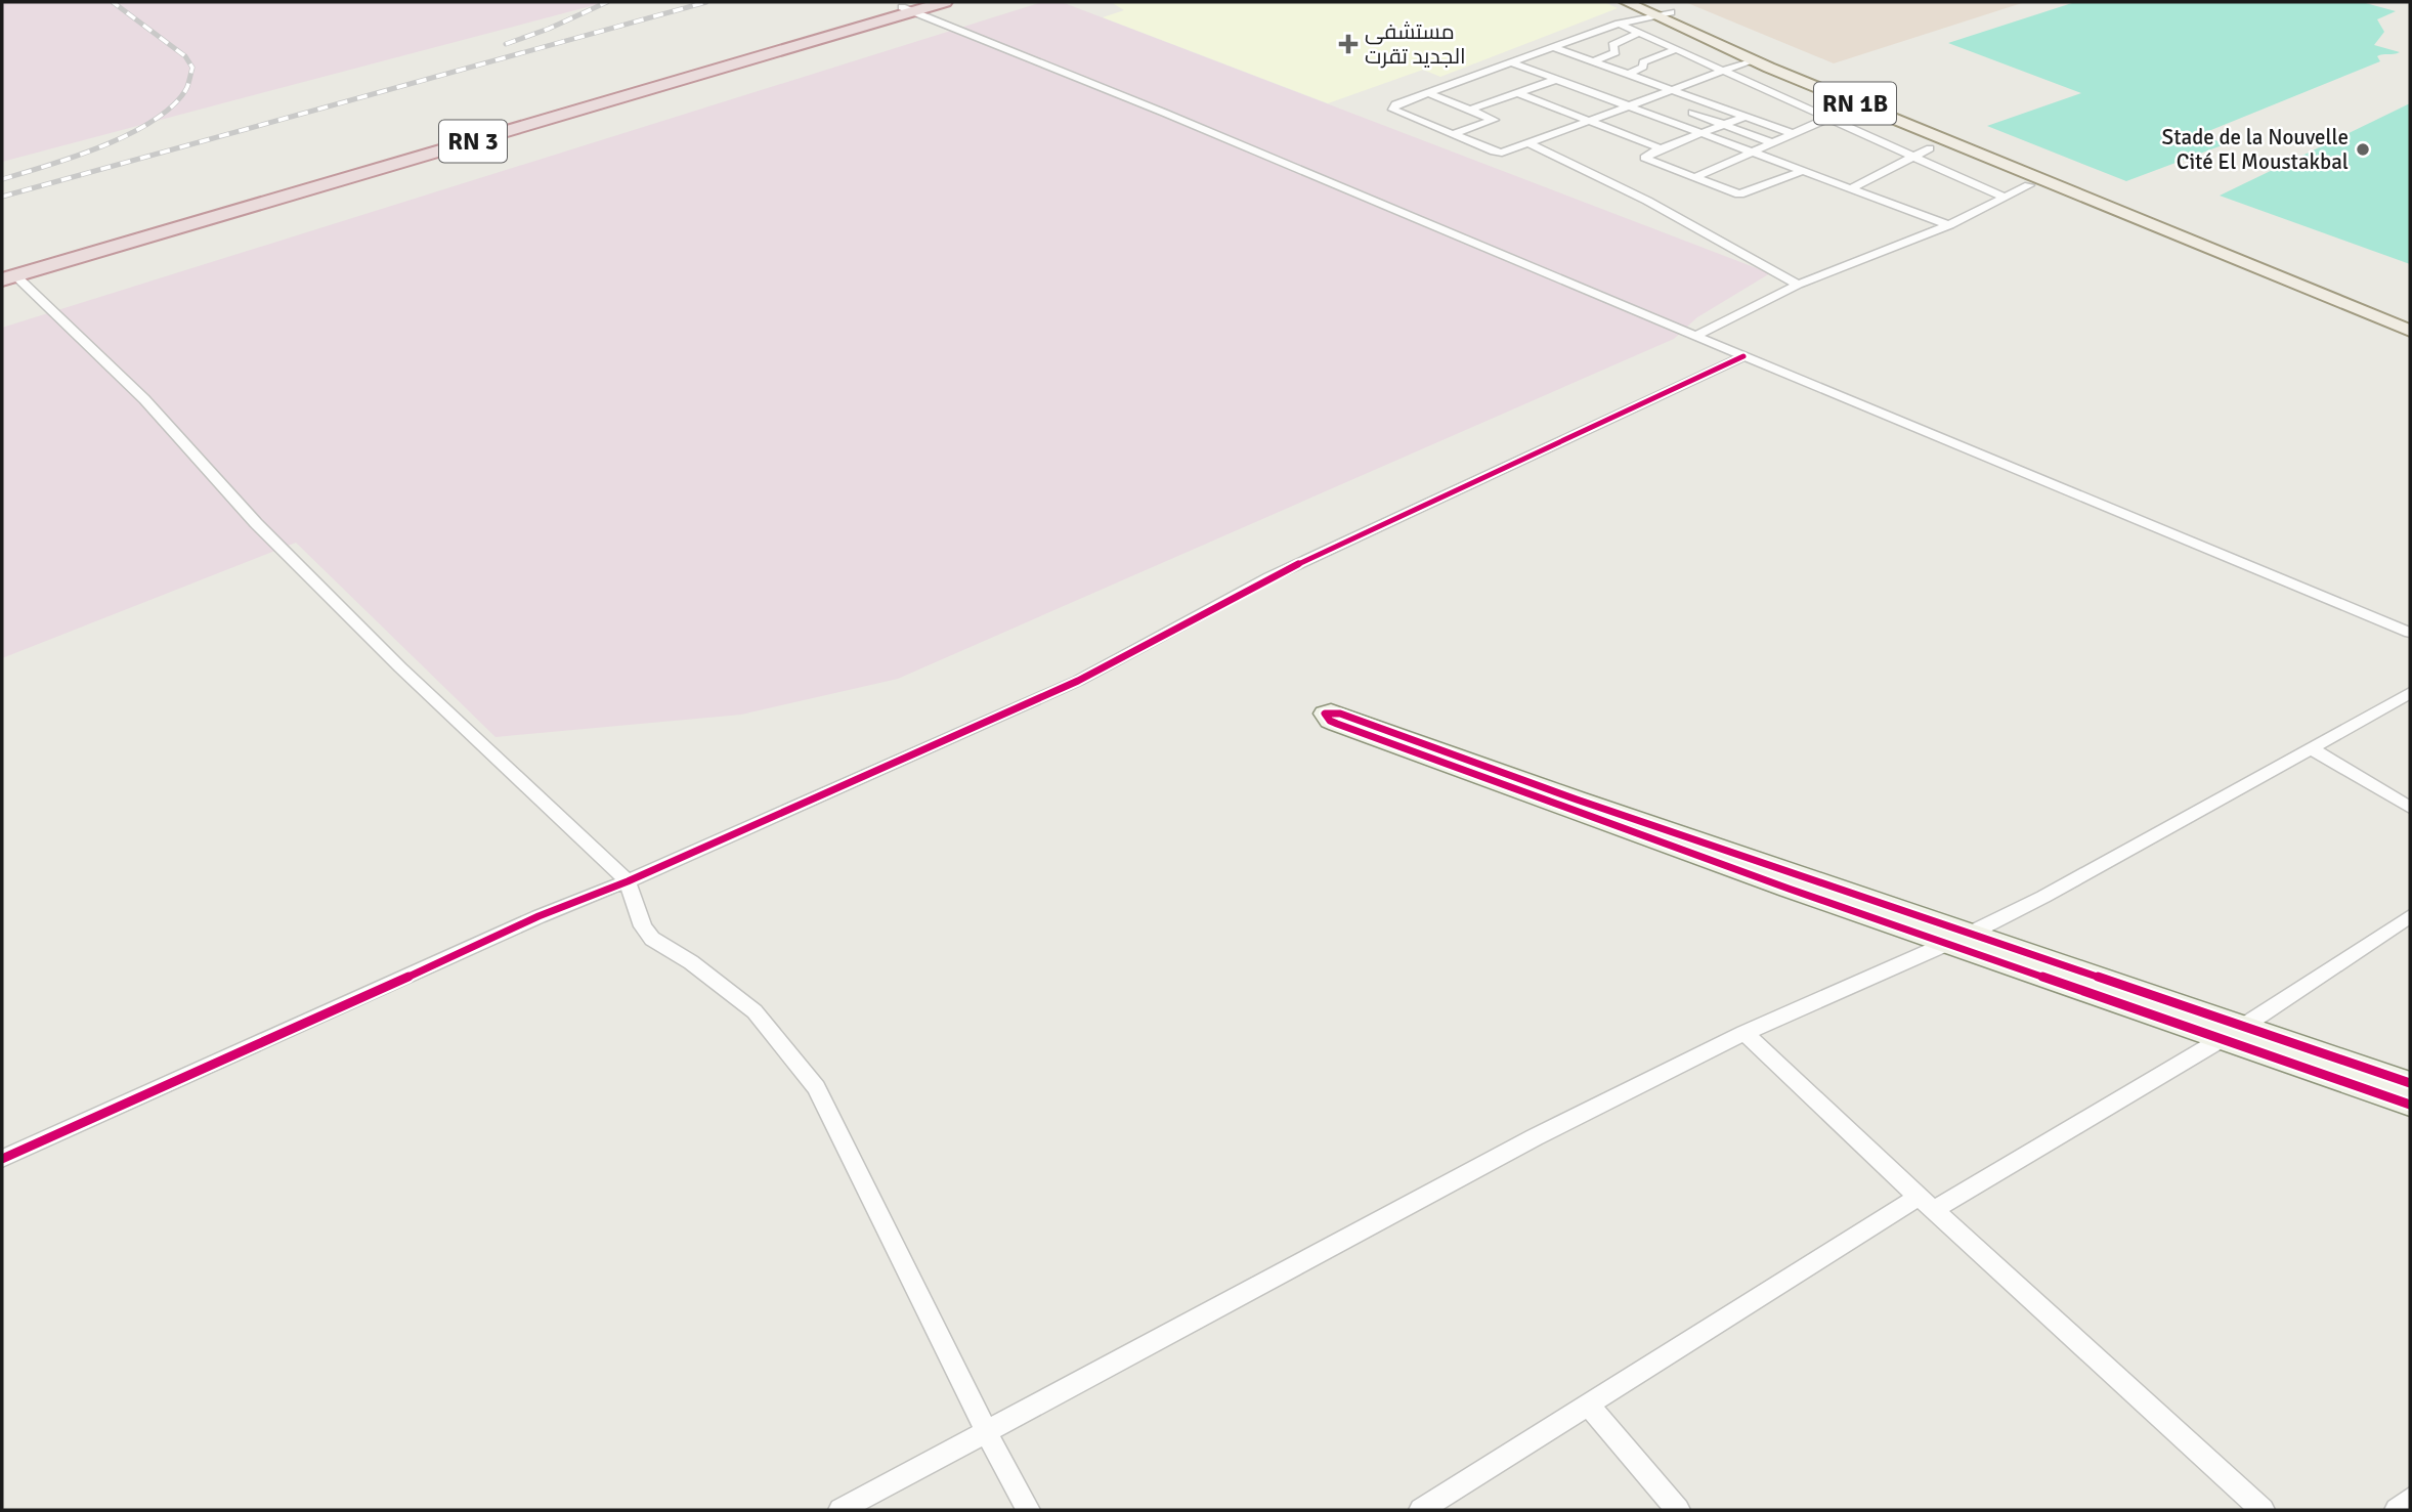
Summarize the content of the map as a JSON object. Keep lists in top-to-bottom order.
{
  "streets": {
    "highway": ["RN 3"],
    "main road": ["RN 1B"]
  },
  "places": {
    "health": ["مستشفى الجديد تقرت"],
    "other": ["Stade de la Nouvelle Cité El Moustakbal"]
  }
}
